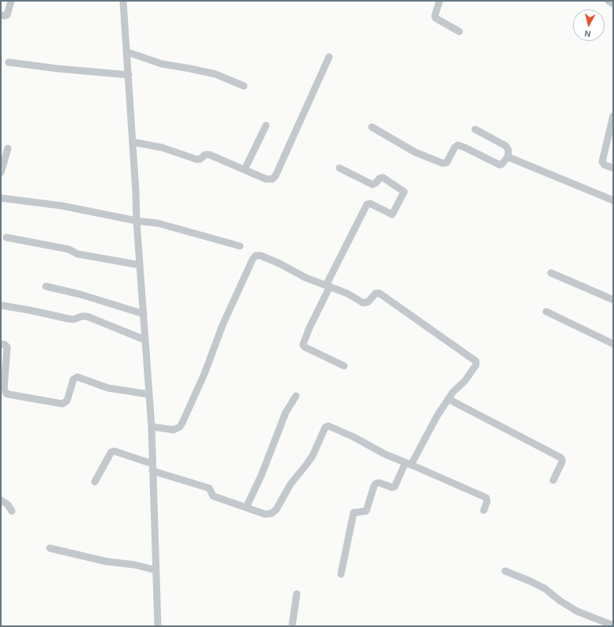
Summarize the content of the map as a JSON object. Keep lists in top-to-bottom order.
{
  "north": "bottom"
}
